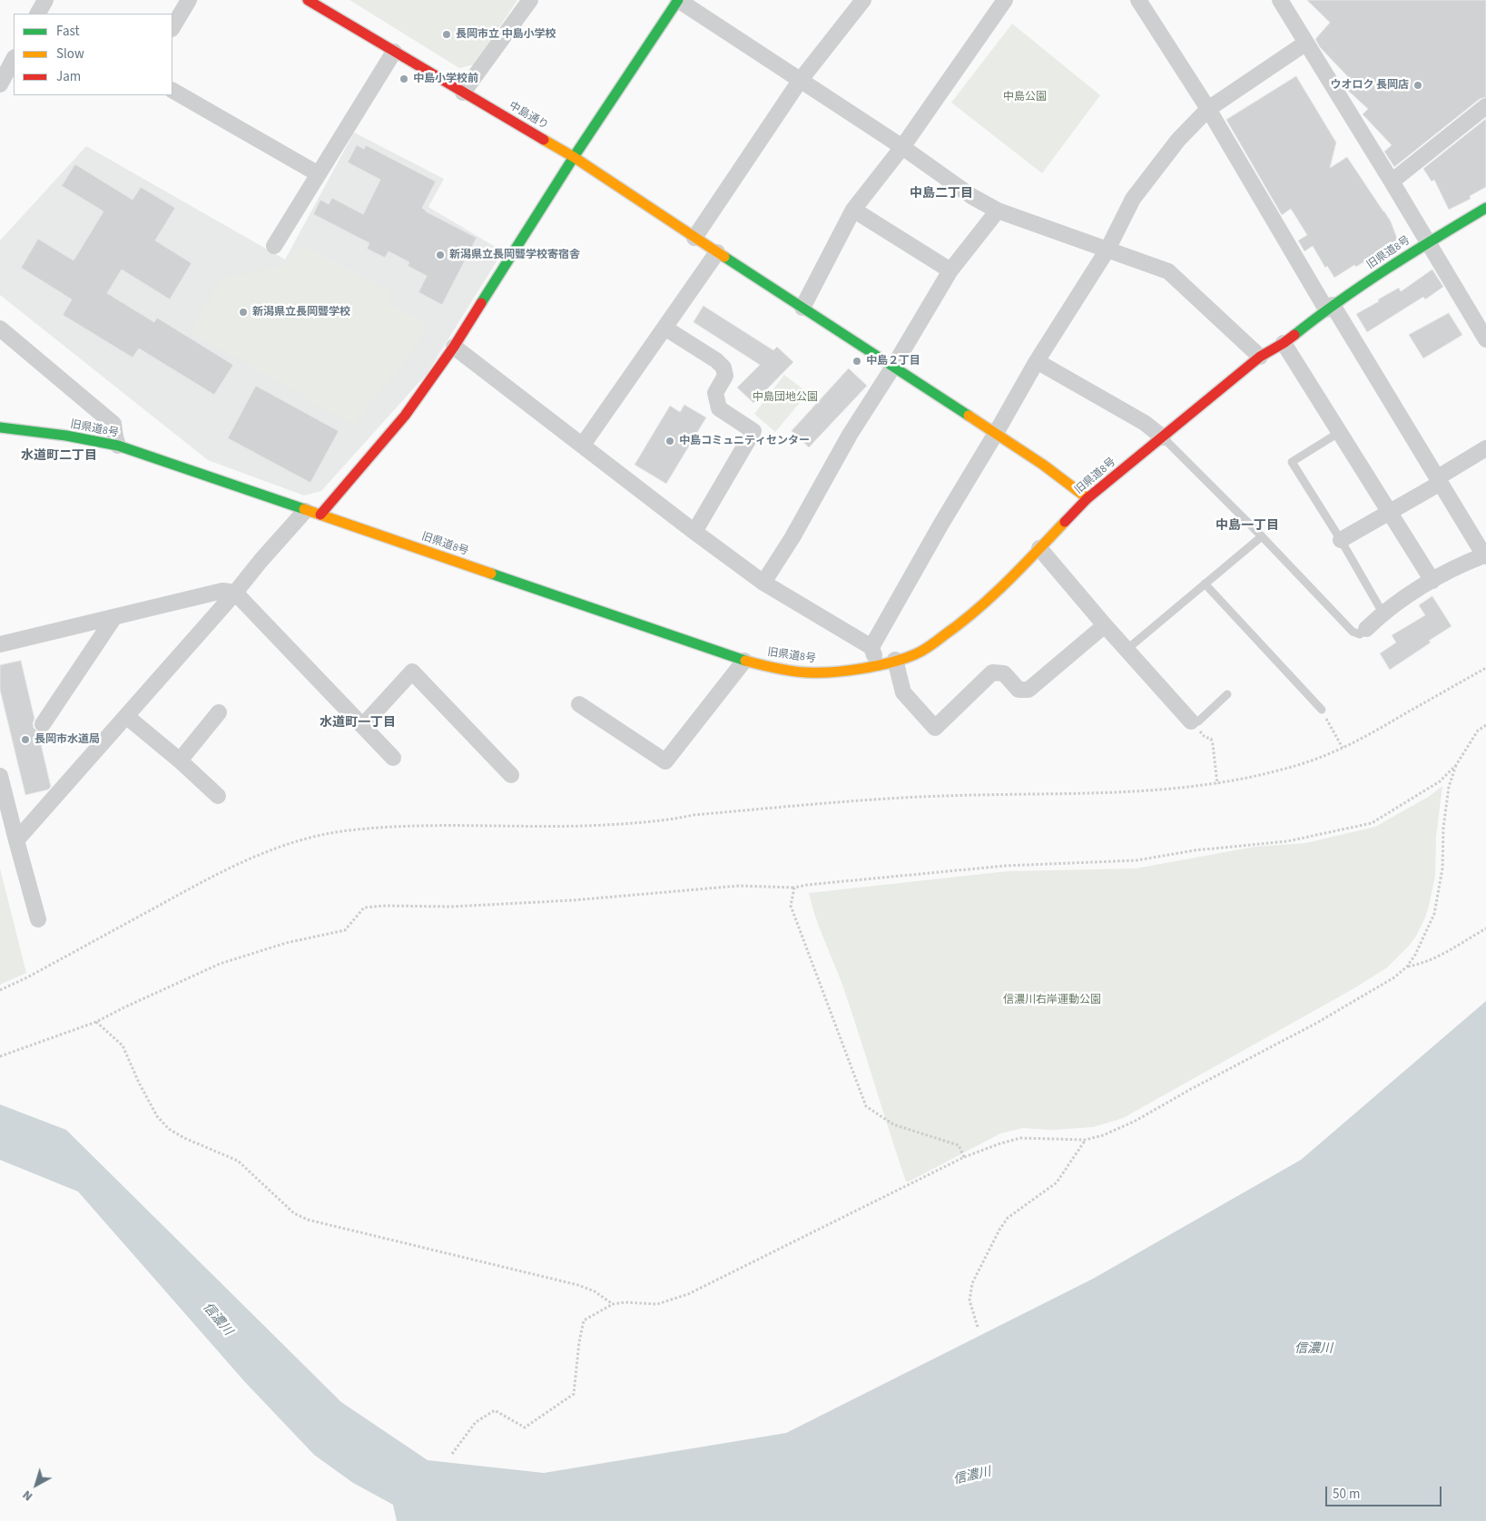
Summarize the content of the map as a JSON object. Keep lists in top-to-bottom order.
{
  "streets": {
    "street": ["中島通り", "旧県道8号"]
  },
  "crossings": [
    ["中島通り", "旧県道8号"]
  ],
  "districts": [
    "中島二丁目",
    "水道町二丁目",
    "中島一丁目",
    "水道町一丁目"
  ],
  "water": ["信濃川"],
  "parks": ["中島公園", "中島団地公園", "信濃川右岸運動公園"],
  "places": [
    "長岡市立 中島小学校",
    "中島小学校前",
    "ウオロク 長岡店",
    "新潟県立長岡聾学校寄宿舎",
    "新潟県立長岡聾学校",
    "中島２丁目",
    "中島コミュニティセンター",
    "長岡市水道局"
  ],
  "legend": ["Fast", "Slow", "Jam"],
  "scale_bar": "50 m",
  "north": "bottom left"
}
